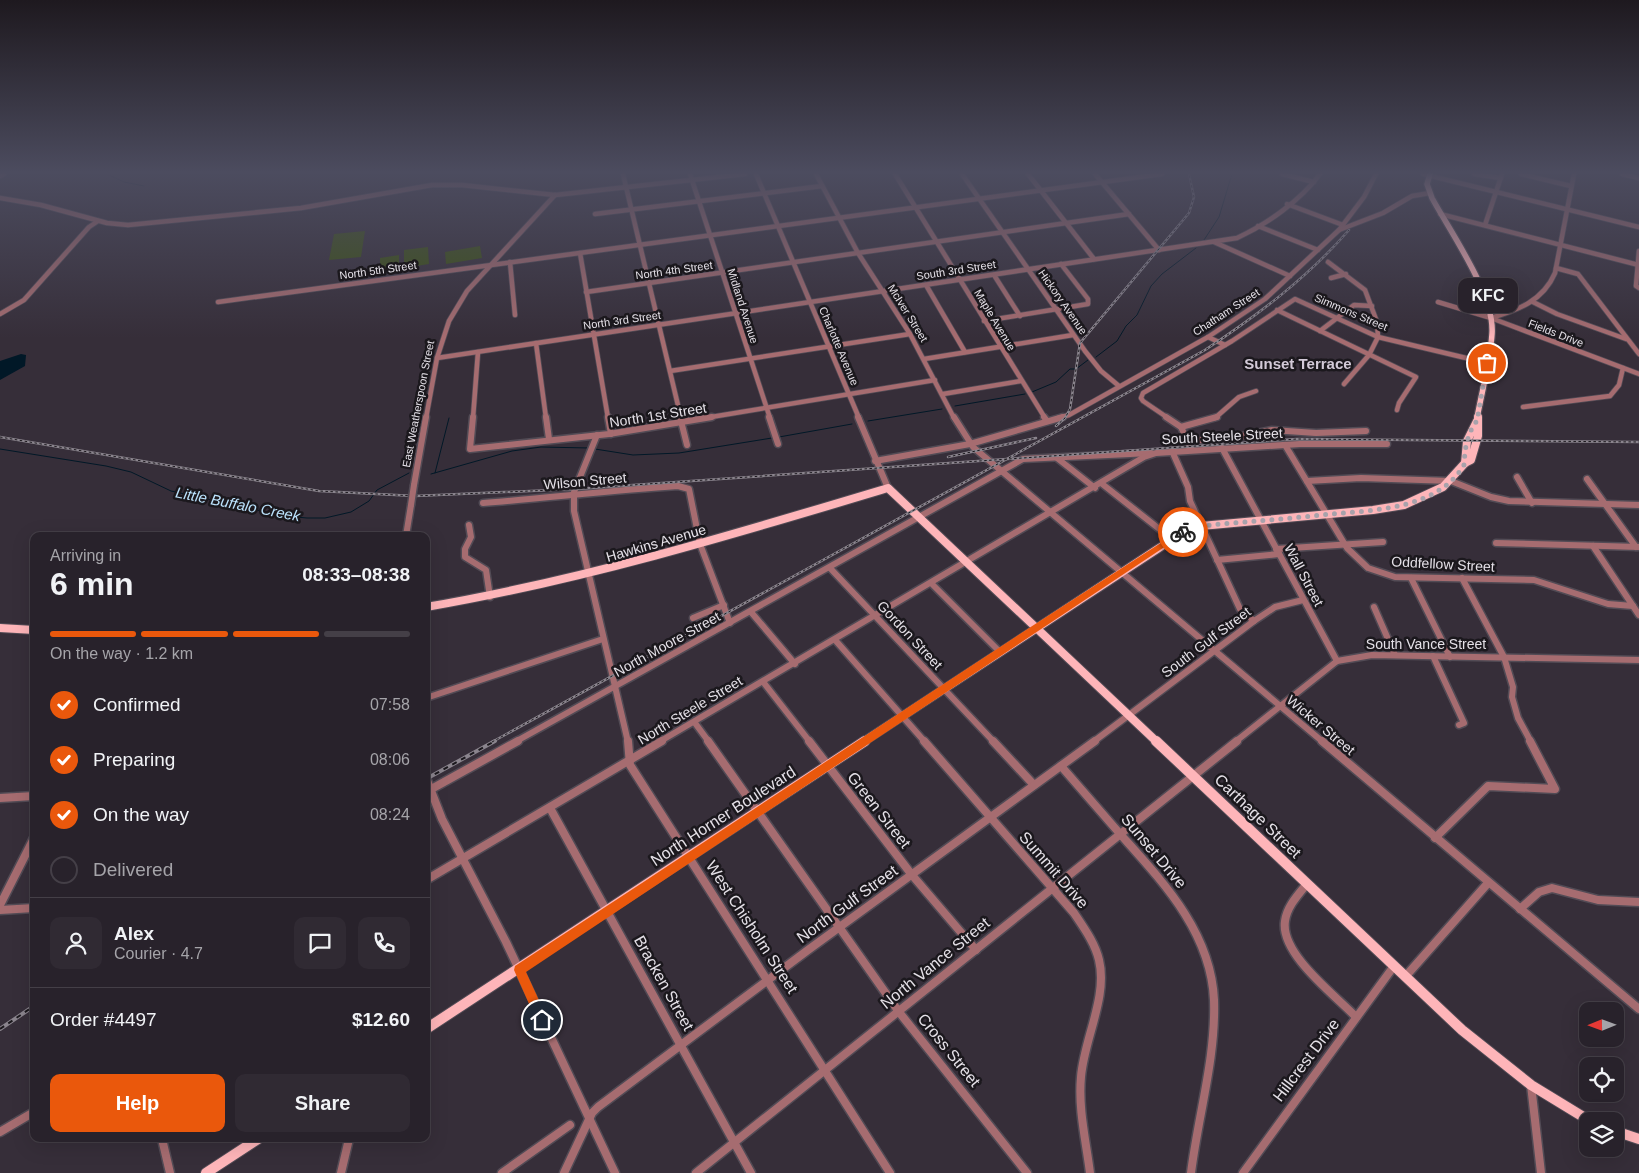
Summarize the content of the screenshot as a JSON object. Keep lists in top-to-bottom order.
{
  "streets": {
    "main road": [
      "Charlotte Avenue",
      "Hawkins Avenue",
      "North Horner Boulevard",
      "Carthage Street"
    ],
    "street": [
      "North 5th Street",
      "North 4th Street",
      "South 3rd Street",
      "Hickory Avenue",
      "Midland Avenue",
      "Chatham Street",
      "Simmons Street",
      "McIver Street",
      "North 3rd Street",
      "Maple Avenue",
      "Fields Drive",
      "East Weatherspoon Street",
      "North 1st Street",
      "South Steele Street",
      "Wilson Street",
      "Oddfellow Street",
      "Wall Street",
      "Gordon Street",
      "South Gulf Street",
      "North Moore Street",
      "South Vance Street",
      "North Steele Street",
      "Wicker Street",
      "Green Street",
      "Sunset Drive",
      "Summit Drive",
      "North Gulf Street",
      "West Chisholm Street",
      "North Vance Street",
      "Bracken Street",
      "Cross Street",
      "Hillcrest Drive"
    ]
  },
  "crossings": [
    ["North 5th Street", "Midland Avenue"],
    ["North 5th Street", "East Weatherspoon Street"],
    ["North 4th Street", "Hickory Avenue"],
    ["North 4th Street", "Midland Avenue"],
    ["North 4th Street", "McIver Street"],
    ["North 4th Street", "Maple Avenue"],
    ["North 4th Street", "Charlotte Avenue"],
    ["South 3rd Street", "Hickory Avenue"],
    ["South 3rd Street", "McIver Street"],
    ["South 3rd Street", "North 3rd Street"],
    ["South 3rd Street", "Maple Avenue"],
    ["South 3rd Street", "Charlotte Avenue"],
    ["Hickory Avenue", "Chatham Street"],
    ["Midland Avenue", "North 3rd Street"],
    ["Midland Avenue", "North 1st Street"],
    ["Chatham Street", "McIver Street"],
    ["Chatham Street", "Maple Avenue"],
    ["Chatham Street", "Charlotte Avenue"],
    ["Simmons Street", "North Horner Boulevard"],
    ["McIver Street", "North 1st Street"],
    ["McIver Street", "Wicker Street"],
    ["North 3rd Street", "Charlotte Avenue"],
    ["North 3rd Street", "East Weatherspoon Street"],
    ["North 3rd Street", "North 1st Street"],
    ["Fields Drive", "North Horner Boulevard"],
    ["Charlotte Avenue", "North 1st Street"],
    ["Charlotte Avenue", "Hawkins Avenue"],
    ["Charlotte Avenue", "North Moore Street"],
    ["Charlotte Avenue", "Carthage Street"],
    ["South Steele Street", "Oddfellow Street"],
    ["South Steele Street", "Wall Street"],
    ["South Steele Street", "North Moore Street"],
    ["South Steele Street", "North Steele Street"],
    ["South Steele Street", "Wicker Street"],
    ["South Steele Street", "Carthage Street"],
    ["Wilson Street", "Hawkins Avenue"],
    ["Wilson Street", "West Chisholm Street"],
    ["Hawkins Avenue", "West Chisholm Street"],
    ["Oddfellow Street", "North Horner Boulevard"],
    ["Wall Street", "South Gulf Street"],
    ["Wall Street", "South Vance Street"],
    ["Wall Street", "North Horner Boulevard"],
    ["Gordon Street", "North Moore Street"],
    ["Gordon Street", "North Steele Street"],
    ["Gordon Street", "North Horner Boulevard"],
    ["Gordon Street", "North Gulf Street"],
    ["South Gulf Street", "Wicker Street"],
    ["South Gulf Street", "Carthage Street"],
    ["South Gulf Street", "North Gulf Street"],
    ["North Moore Street", "Wicker Street"],
    ["North Moore Street", "Carthage Street"],
    ["North Moore Street", "West Chisholm Street"],
    ["South Vance Street", "Wicker Street"],
    ["South Vance Street", "Carthage Street"],
    ["South Vance Street", "North Vance Street"],
    ["North Steele Street", "Green Street"],
    ["North Steele Street", "Carthage Street"],
    ["North Steele Street", "Summit Drive"],
    ["North Steele Street", "West Chisholm Street"],
    ["North Steele Street", "Bracken Street"],
    ["North Steele Street", "Cross Street"],
    ["Wicker Street", "North Horner Boulevard"],
    ["Green Street", "North Horner Boulevard"],
    ["Green Street", "North Gulf Street"],
    ["Green Street", "North Vance Street"],
    ["North Horner Boulevard", "Carthage Street"],
    ["North Horner Boulevard", "Summit Drive"],
    ["North Horner Boulevard", "West Chisholm Street"],
    ["North Horner Boulevard", "Bracken Street"],
    ["North Horner Boulevard", "Cross Street"],
    ["Carthage Street", "North Gulf Street"],
    ["Carthage Street", "North Vance Street"],
    ["Carthage Street", "Hillcrest Drive"],
    ["Sunset Drive", "North Gulf Street"],
    ["Sunset Drive", "North Vance Street"],
    ["Summit Drive", "North Gulf Street"],
    ["Summit Drive", "North Vance Street"],
    ["North Gulf Street", "West Chisholm Street"],
    ["North Gulf Street", "Bracken Street"],
    ["North Gulf Street", "Cross Street"],
    ["West Chisholm Street", "North Vance Street"],
    ["North Vance Street", "Bracken Street"],
    ["North Vance Street", "Cross Street"]
  ],
  "districts": ["Sunset Terrace"],
  "water": ["Little Buffalo Creek"],
  "places": ["KFC"],
  "north": "left",
  "page": {
    "bubble": "KFC",
    "heading": ["6 min", "Arriving in", "08:33–08:38"],
    "panel": [
      "Alex",
      "Courier · 4.7",
      "Order #4497",
      "$12.60"
    ],
    "bar": "On the way · 1.2 km",
    "list": [
      ["Confirmed", "07:58"],
      ["Preparing", "08:06"],
      ["On the way", "08:24"],
      "Delivered"
    ],
    "buttons": ["Help", "Share"]
  }
}
